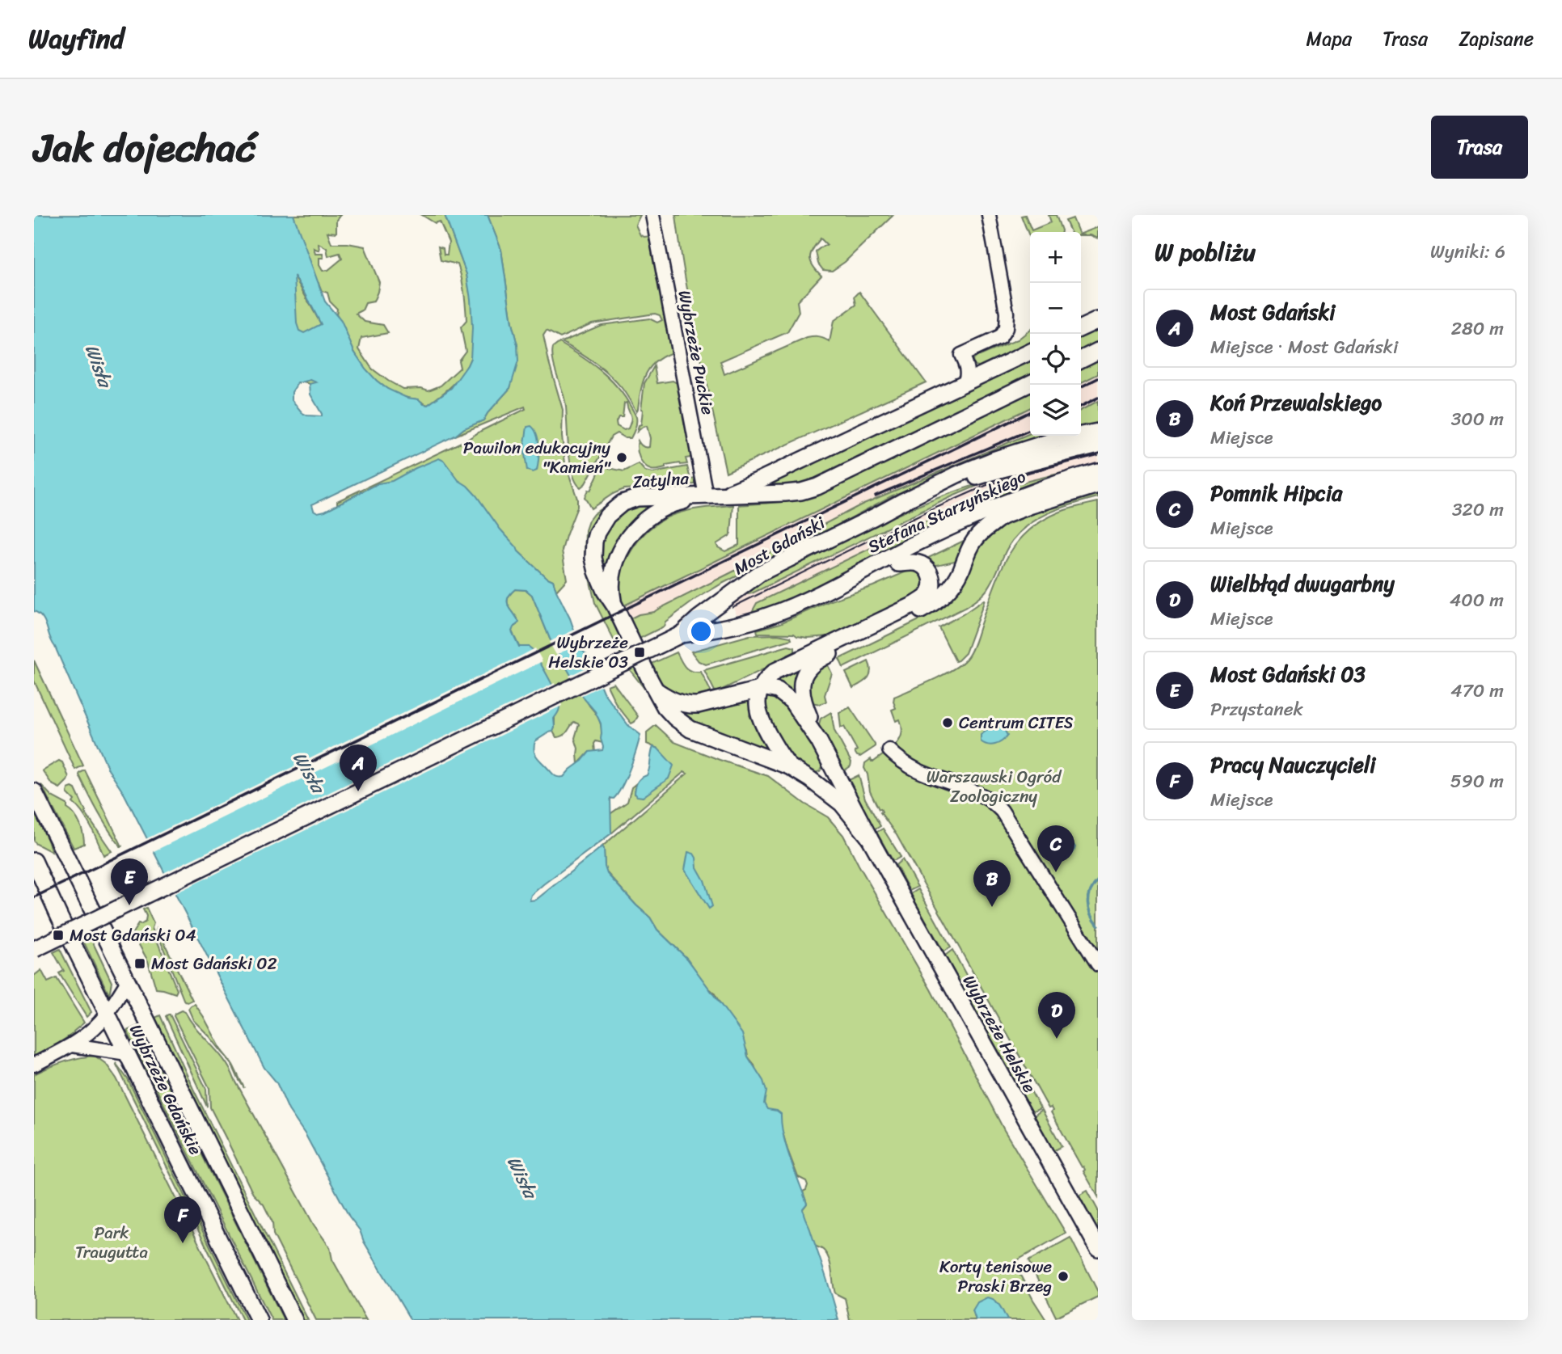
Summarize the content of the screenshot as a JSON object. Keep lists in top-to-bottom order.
{
  "streets": {
    "main road": [
      "Zatylna",
      "Stefana Starzyńskiego",
      "Most Gdański",
      "Wybrzeże Helskie",
      "Wybrzeże Gdańskie"
    ],
    "street": ["Wybrzeże Puckie"]
  },
  "crossings": [
    ["Wybrzeże Puckie", "Zatylna"],
    ["Zatylna", "Wybrzeże Helskie"],
    ["Stefana Starzyńskiego", "Most Gdański"]
  ],
  "water": ["Wisła"],
  "parks": ["Warszawski Ogród Zoologiczny", "Park Traugutta"],
  "places": {
    "other": ["Pawilon edukacyjny \"Kamień\"", "Centrum CITES", "Korty tenisowe Praski Brzeg"],
    "transit": ["Wybrzeże Helskie 03", "Most Gdański 04", "Most Gdański 02"]
  },
  "page": {
    "header": "Wayfind",
    "nav": ["Mapa", "Trasa", "Zapisane"],
    "title": "Jak dojechać",
    "buttons": "Trasa",
    "heading": ["W pobliżu", "Wyniki: 6"],
    "map_buttons": ["+", "−"],
    "list": [
      {
        "mark": "A",
        "name": "Most Gdański",
        "note": "Miejsce · Most Gdański",
        "value": "280 m"
      },
      {
        "mark": "B",
        "name": "Koń Przewalskiego",
        "note": "Miejsce",
        "value": "300 m"
      },
      {
        "mark": "C",
        "name": "Pomnik Hipcia",
        "note": "Miejsce",
        "value": "320 m"
      },
      {
        "mark": "D",
        "name": "Wielbłąd dwugarbny",
        "note": "Miejsce",
        "value": "400 m"
      },
      {
        "mark": "E",
        "name": "Most Gdański 03",
        "note": "Przystanek",
        "value": "470 m"
      },
      {
        "mark": "F",
        "name": "Pracy Nauczycieli",
        "note": "Miejsce",
        "value": "590 m"
      }
    ],
    "pins": [
      "A",
      "C",
      "E",
      "B",
      "D",
      "F"
    ]
  }
}
